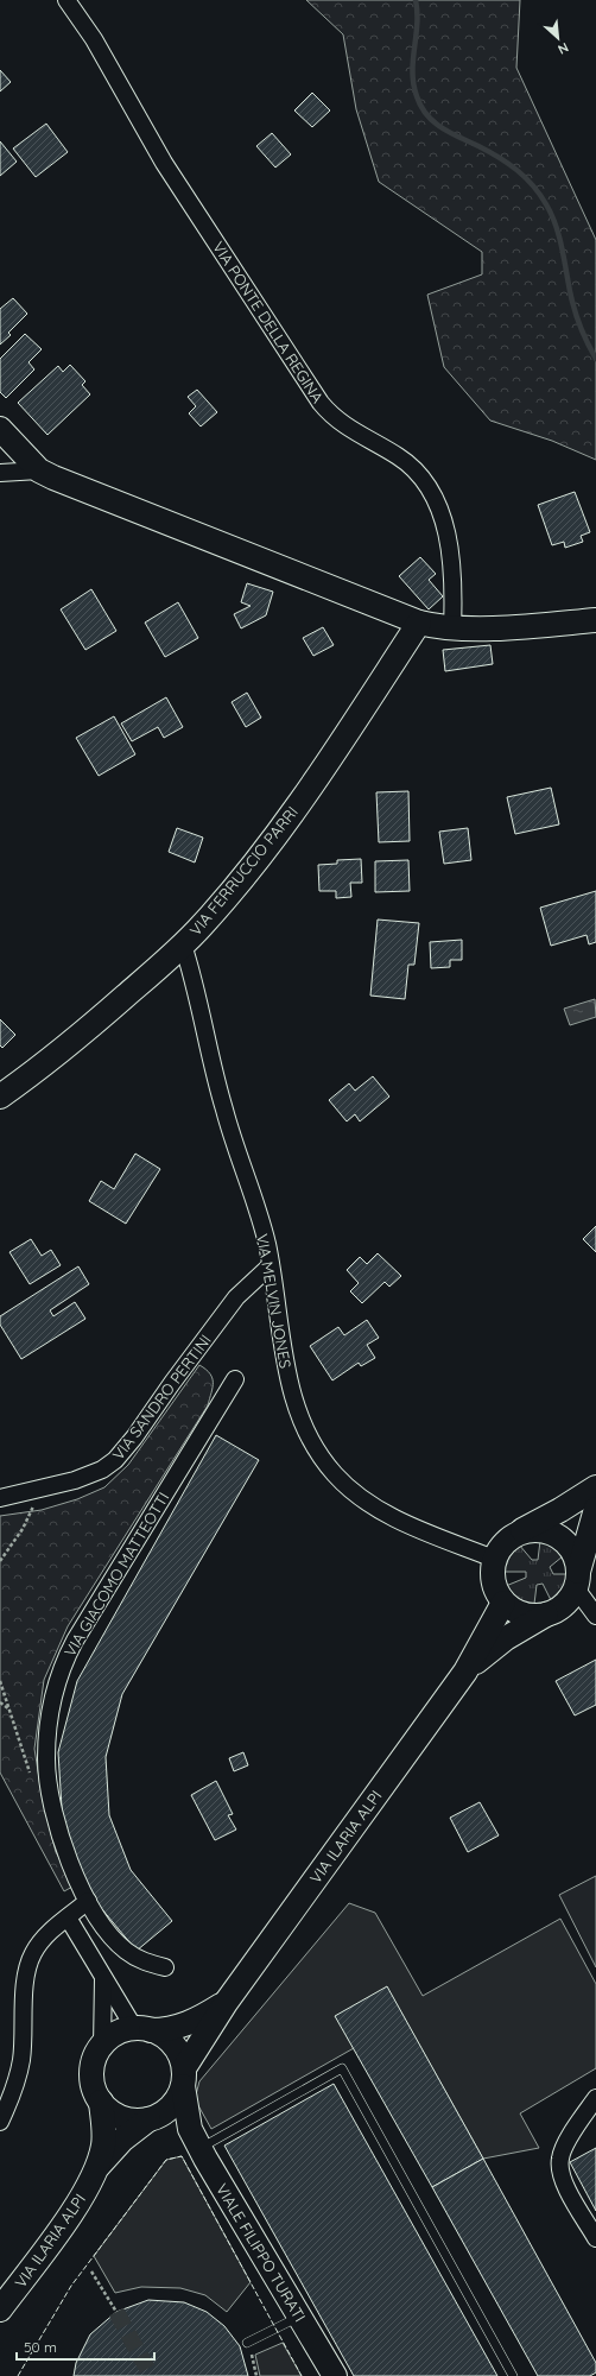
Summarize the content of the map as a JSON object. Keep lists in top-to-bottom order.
{
  "streets": {
    "street": [
      "VIA PONTE DELLA REGINA",
      "VIA FERRUCCIO PARRI",
      "VIA MELVIN JONES",
      "VIA SANDRO PERTINI",
      "VIA GIACOMO MATTEOTTI",
      "VIA ILARIA ALPI",
      "VIALE FILIPPO TURATI"
    ]
  },
  "crossings": [
    ["VIA FERRUCCIO PARRI", "VIA MELVIN JONES"],
    ["VIA MELVIN JONES", "VIA SANDRO PERTINI"],
    ["VIA MELVIN JONES", "VIA ILARIA ALPI"],
    ["VIA ILARIA ALPI", "VIALE FILIPPO TURATI"]
  ],
  "scale_bar": "50 m",
  "north": "bottom right"
}
